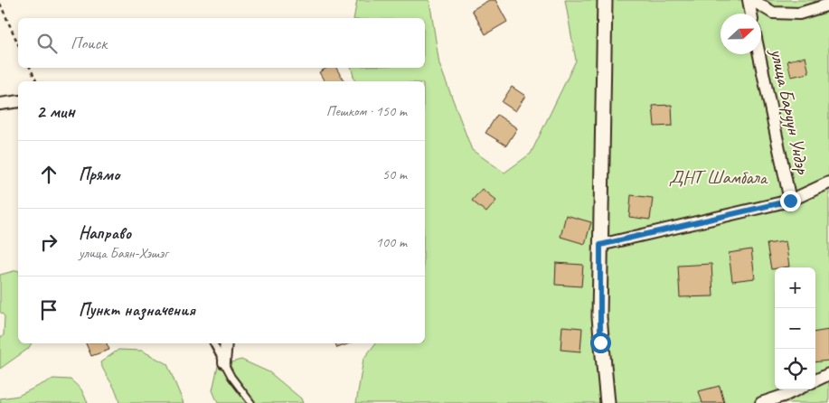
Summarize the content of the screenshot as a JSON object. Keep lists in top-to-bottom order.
{
  "streets": {
    "street": ["улица Баруун Ундэр"]
  },
  "parks": ["ДНТ Шамбала"],
  "north": "right",
  "page": {
    "search": "Поиск",
    "heading": ["2 мин", "Пешком · 150 m"],
    "list": [
      ["Прямо", "50 m"],
      ["Направо", "улица Баян-Хэшэг", "100 m"],
      "Пункт назначения"
    ],
    "map_buttons": ["+", "−"]
  }
}
